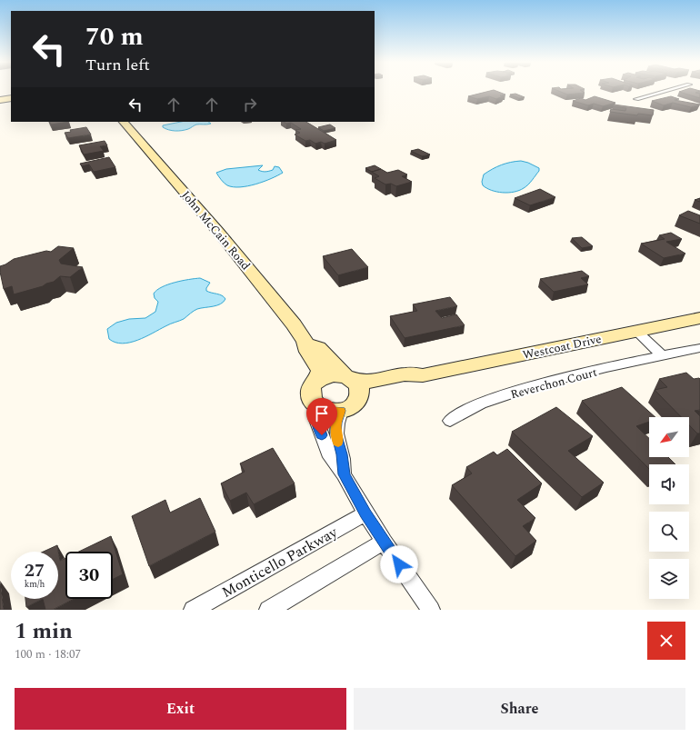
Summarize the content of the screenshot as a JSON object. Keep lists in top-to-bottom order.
{
  "streets": {
    "main road": ["John McCain Road", "Westcoat Drive"],
    "street": ["Reverchon Court", "Monticello Parkway"]
  },
  "crossings": [
    ["John McCain Road", "Westcoat Drive"]
  ],
  "north": "bottom left",
  "page": {
    "turn": ["70 m", "Turn left"],
    "speed": "27 km/h",
    "limit": "30",
    "heading": ["1 min", "100 m · 18:07"],
    "buttons": ["Exit", "Share"]
  }
}
